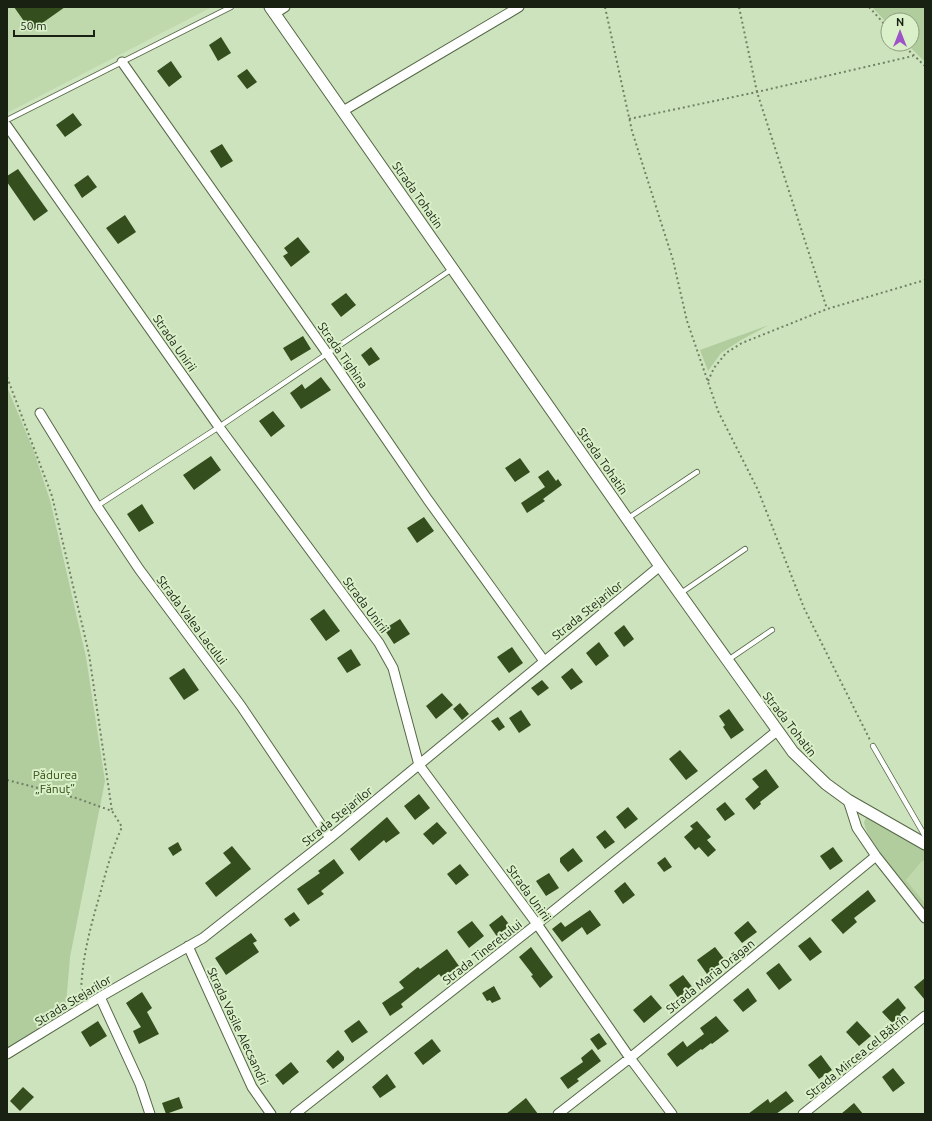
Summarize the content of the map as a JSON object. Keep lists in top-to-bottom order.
{
  "streets": {
    "street": [
      "Strada Tohatin",
      "Strada Unirii",
      "Strada Tighina",
      "Strada Stejarilor",
      "Strada Valea Lacului",
      "Strada Tineretului",
      "Strada Maria Drăgan",
      "Strada Vasile Alecsandri",
      "Strada Mircea cel Bătrîn"
    ]
  },
  "crossings": [
    ["Strada Tohatin", "Strada Stejarilor"],
    ["Strada Tohatin", "Strada Tineretului"],
    ["Strada Unirii", "Strada Stejarilor"],
    ["Strada Unirii", "Strada Tineretului"],
    ["Strada Unirii", "Strada Maria Drăgan"],
    ["Strada Tighina", "Strada Stejarilor"],
    ["Strada Stejarilor", "Strada Valea Lacului"],
    ["Strada Stejarilor", "Strada Vasile Alecsandri"]
  ],
  "parks": ["Pădurea „Fănuț”"],
  "scale_bar": "50 m",
  "north": "top"
}
